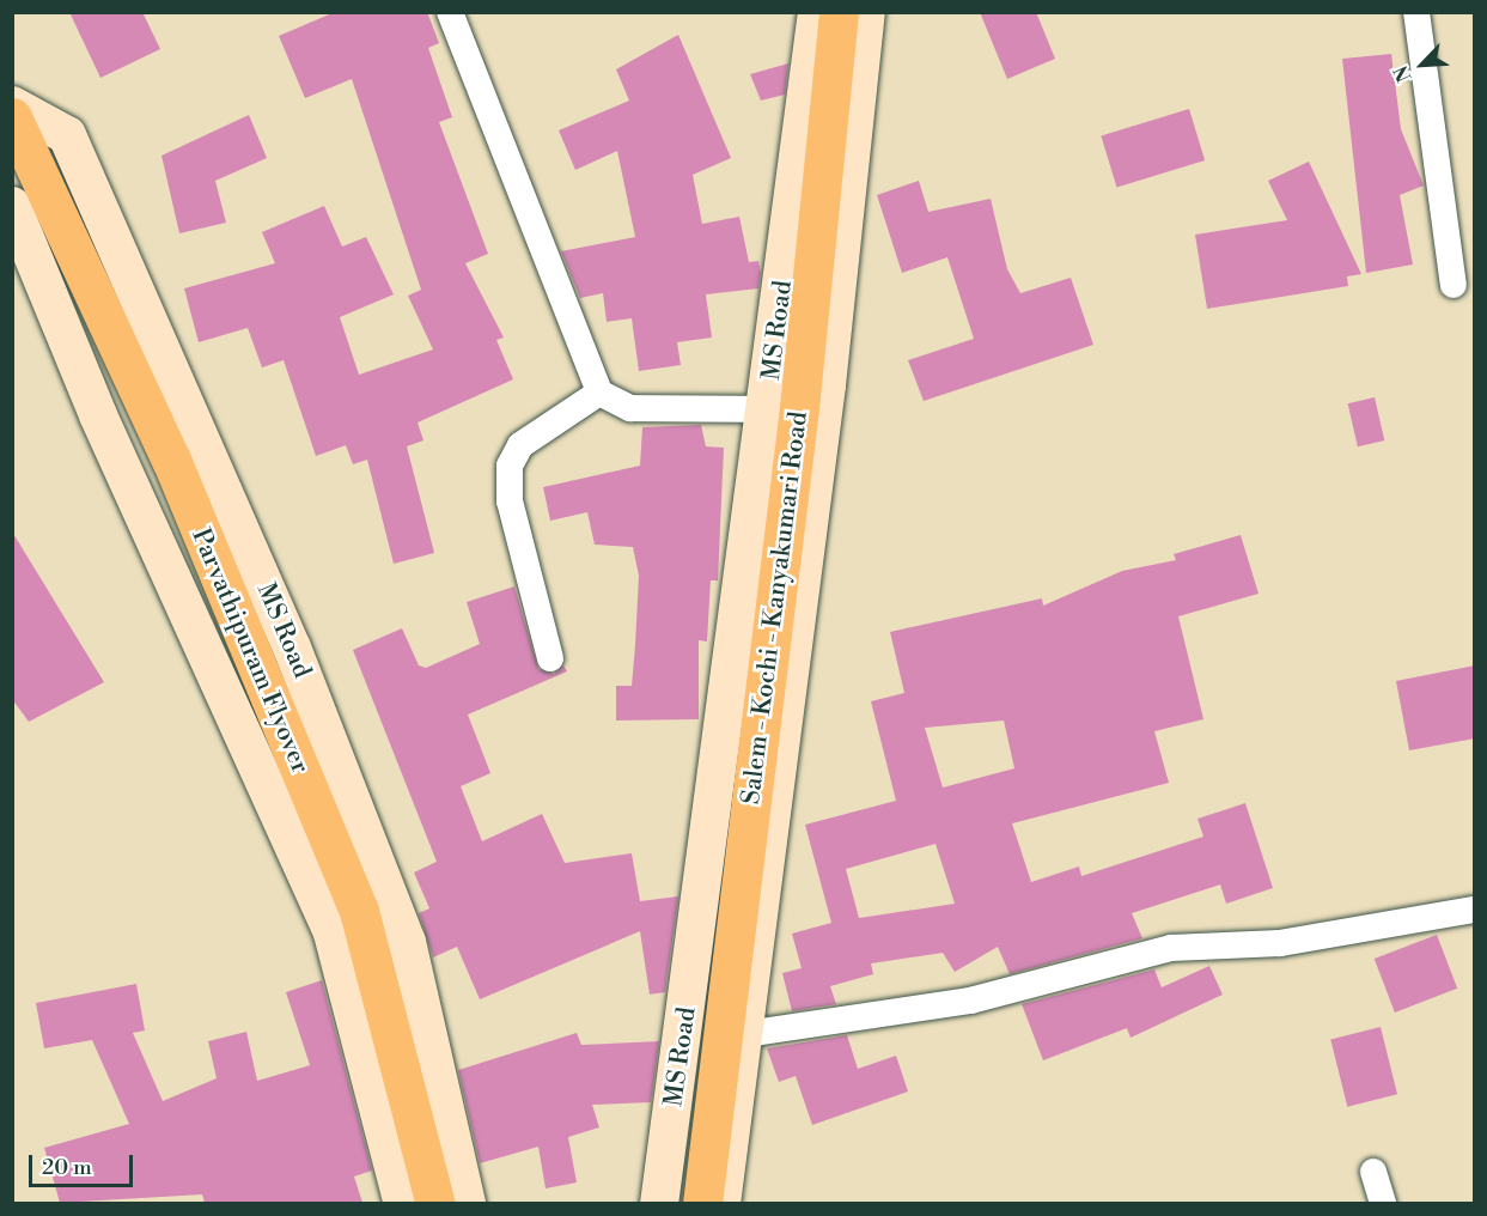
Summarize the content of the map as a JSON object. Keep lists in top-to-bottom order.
{
  "streets": {
    "highway": ["Salem - Kochi - Kanyakumari Road", "Parvathipuram Flyover"],
    "street": ["MS Road"]
  },
  "scale_bar": "20 m",
  "north": "bottom left"
}
